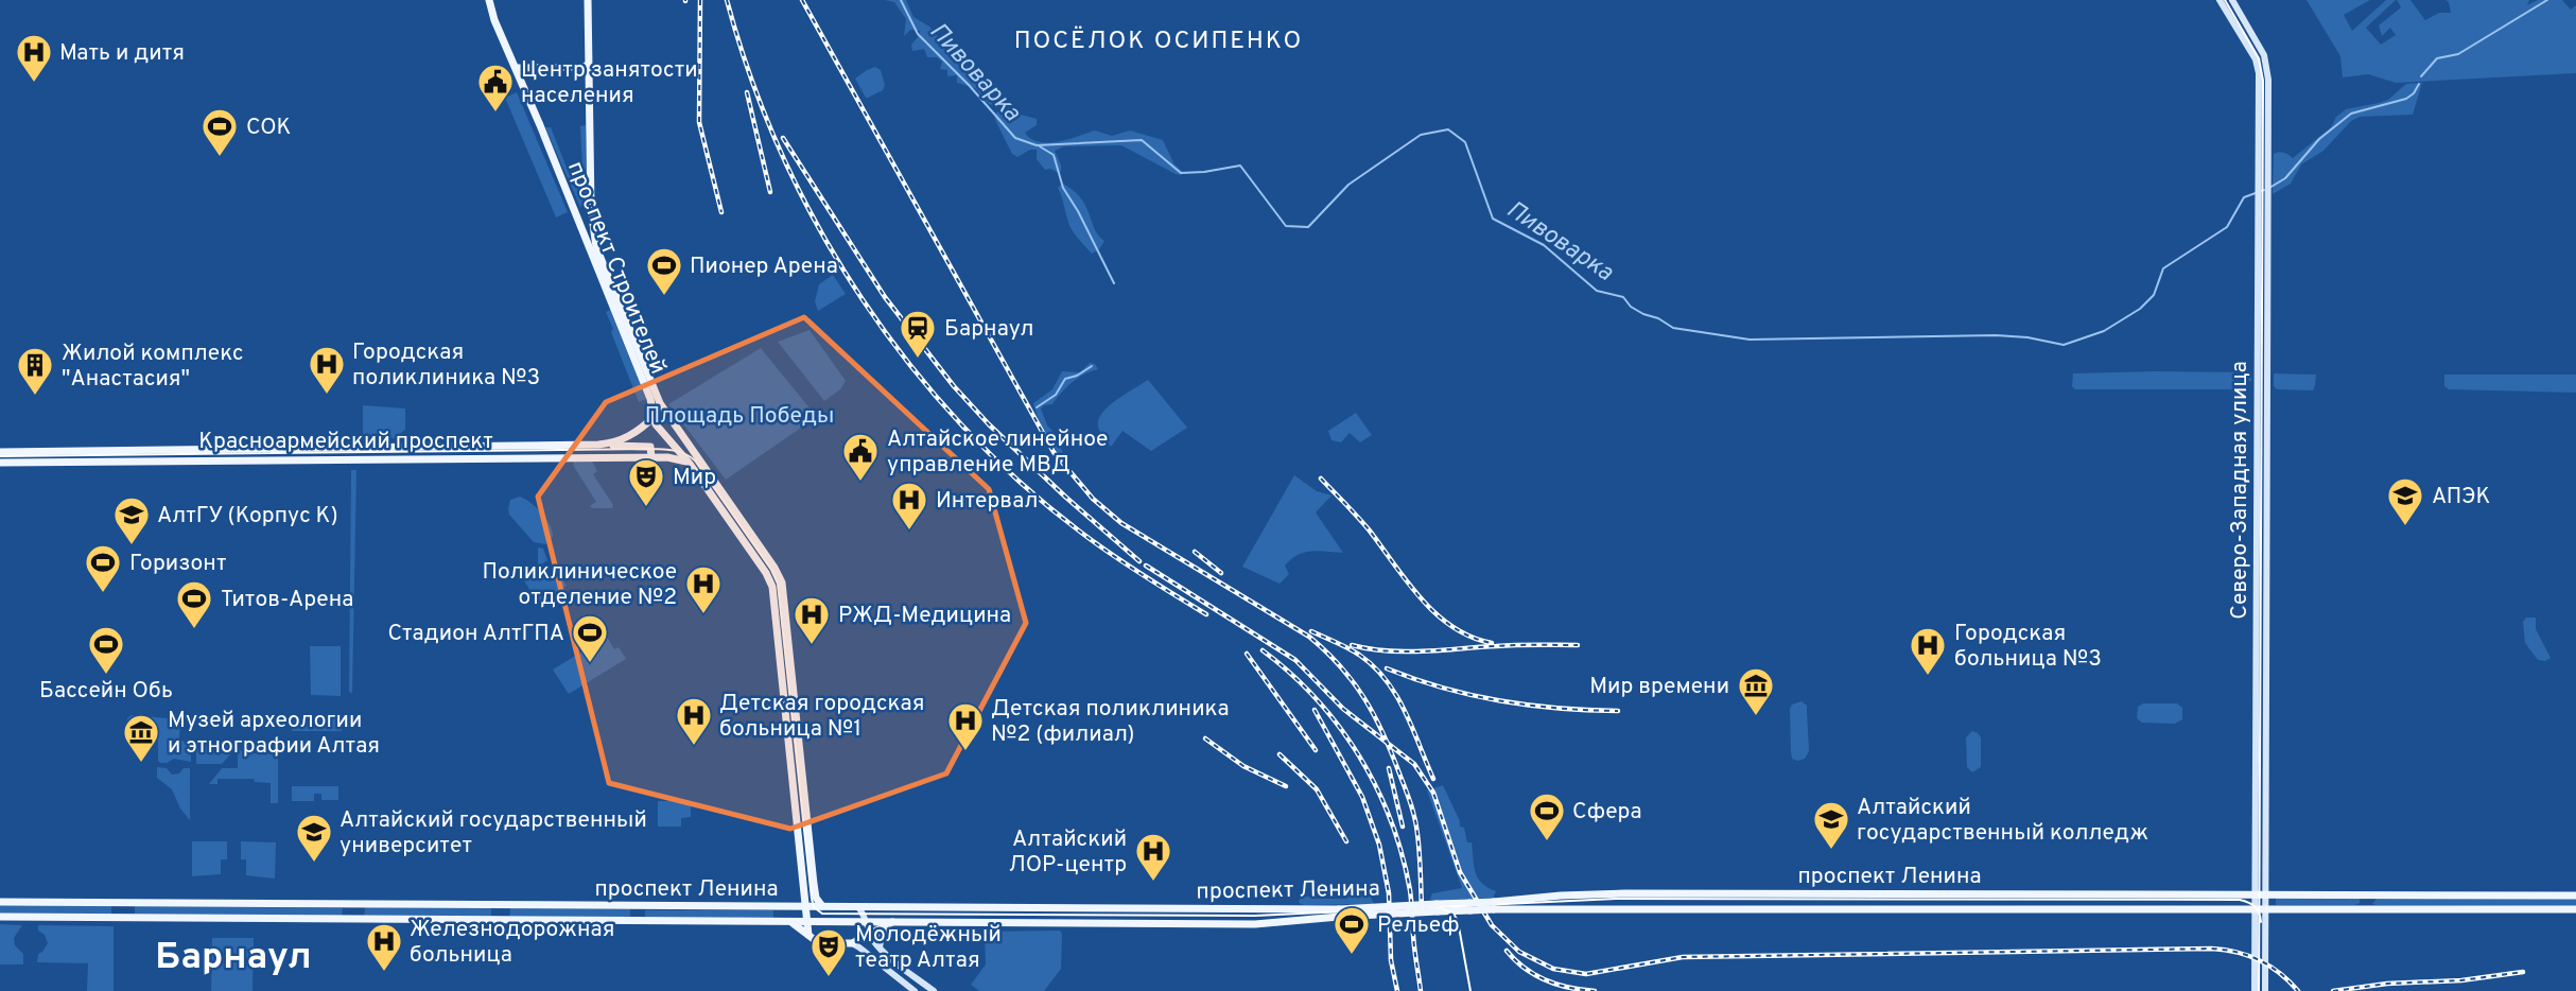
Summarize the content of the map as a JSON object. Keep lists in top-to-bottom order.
{
  "streets": {
    "main road": [
      "проспект Строителей",
      "Красноармейский проспект",
      "Северо-Западная улица",
      "проспект Ленина"
    ]
  },
  "crossings": [
    ["проспект Строителей", "Красноармейский проспект"],
    ["проспект Строителей", "проспект Ленина"],
    ["Северо-Западная улица", "проспект Ленина"]
  ],
  "districts": ["ПОСЁЛОК ОСИПЕНКО", "Барнаул"],
  "water": ["Пивоварка"],
  "parks": ["Площадь Победы"],
  "places": {
    "hospital": [
      "Мать и дитя",
      "Городская поликлиника №3",
      "Интервал",
      "Поликлиническое отделение №2",
      "РЖД-Медицина",
      "Городская больница №3",
      "Детская городская больница №1",
      "Детская поликлиника №2 (филиал)",
      "Алтайский ЛОР-центр",
      "Железнодорожная больница"
    ],
    "public building": ["Центр занятости населения", "Алтайское линейное управление МВД"],
    "sports": [
      "СОК",
      "Пионер Арена",
      "Горизонт",
      "Титов-Арена",
      "Стадион АлтГПА",
      "Бассейн Обь",
      "Сфера",
      "Рельеф"
    ],
    "station": ["Барнаул"],
    "building": ["Жилой комплекс \"Анастасия\""],
    "theatre": ["Мир", "Молодёжный театр Алтая"],
    "school or university": [
      "АПЭК",
      "АлтГУ (Корпус К)",
      "Алтайский государственный колледж",
      "Алтайский государственный университет"
    ],
    "museum": ["Мир времени", "Музей археологии и этнографии Алтая"]
  }
}
